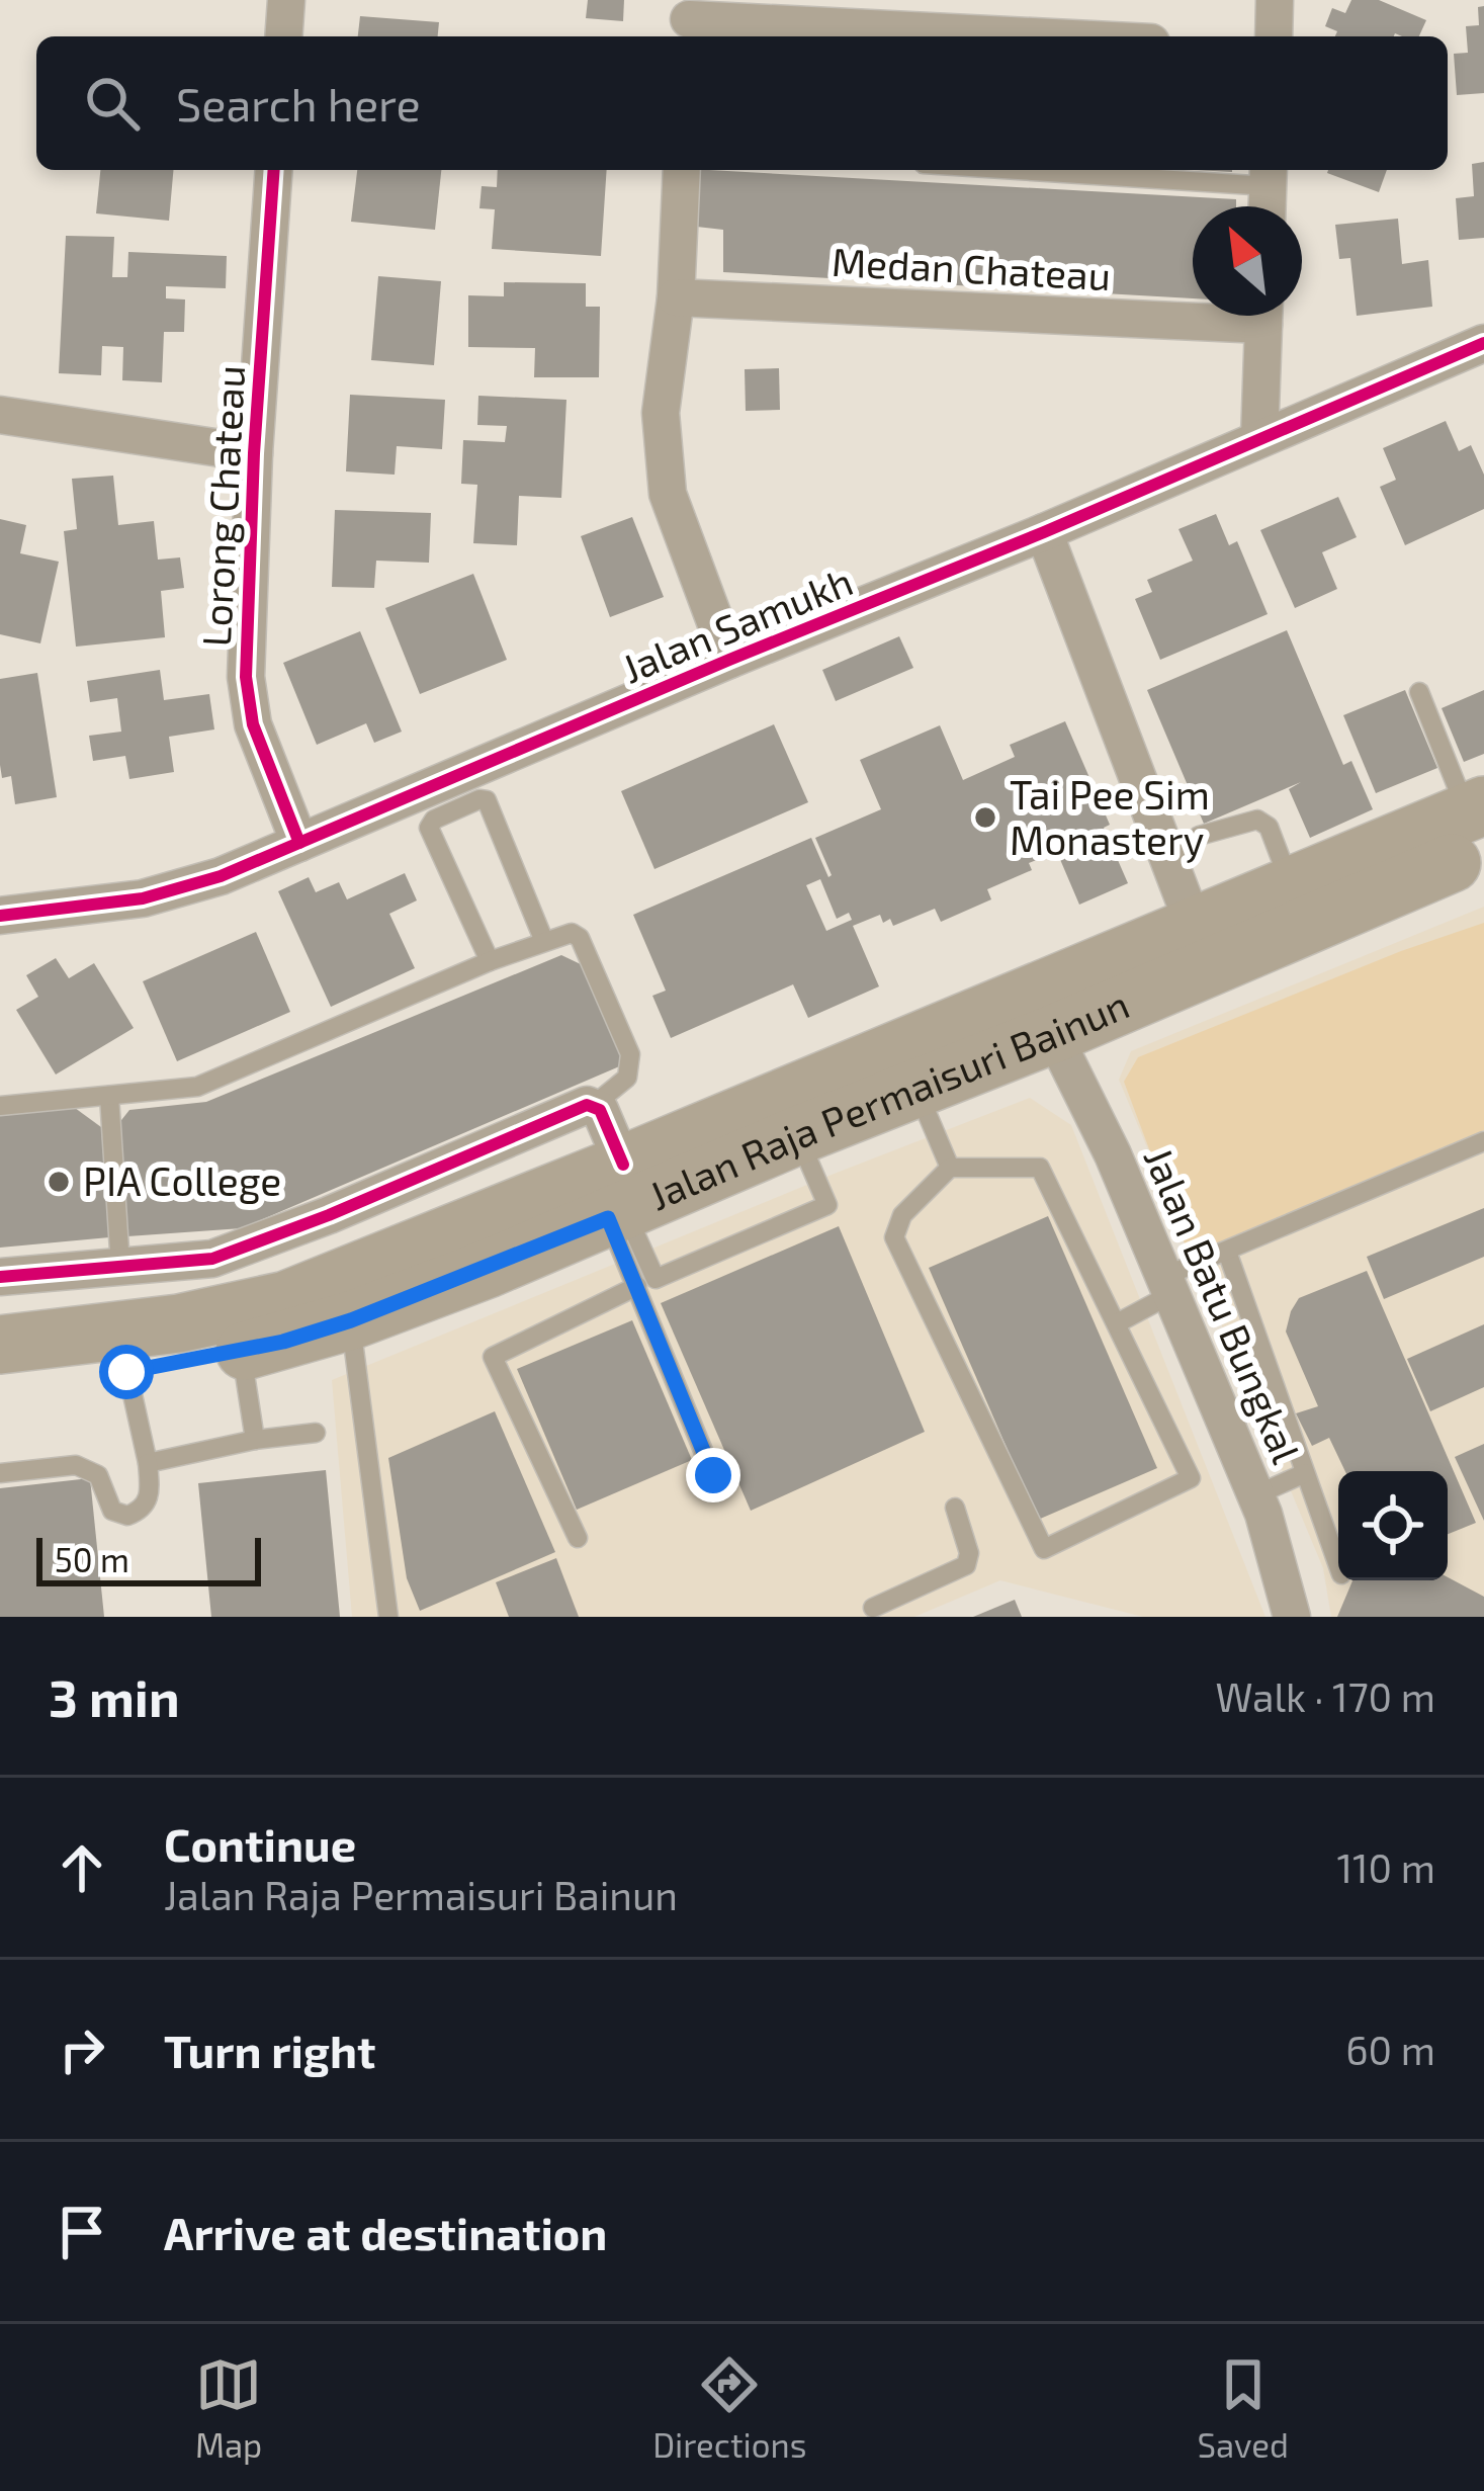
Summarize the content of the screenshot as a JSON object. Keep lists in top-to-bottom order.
{
  "streets": {
    "main road": ["Jalan Raja Permaisuri Bainun"],
    "street": [
      "Medan Chateau",
      "Lorong Chateau",
      "Jalan Samukh",
      "Jalan Batu Bungkal"
    ]
  },
  "crossings": [
    ["Lorong Chateau", "Jalan Samukh"],
    ["Jalan Raja Permaisuri Bainun", "Jalan Batu Bungkal"]
  ],
  "places": ["Tai Pee Sim Monastery", "PIA College"],
  "scale_bar": "50 m",
  "north": "top left",
  "page": {
    "search": "Search here",
    "scale": "50 m",
    "heading": ["3 min", "Walk · 170 m"],
    "list": [
      ["Continue", "Jalan Raja Permaisuri Bainun", "110 m"],
      ["Turn right", "60 m"],
      "Arrive at destination"
    ],
    "nav": ["Map", "Directions", "Saved"]
  }
}
